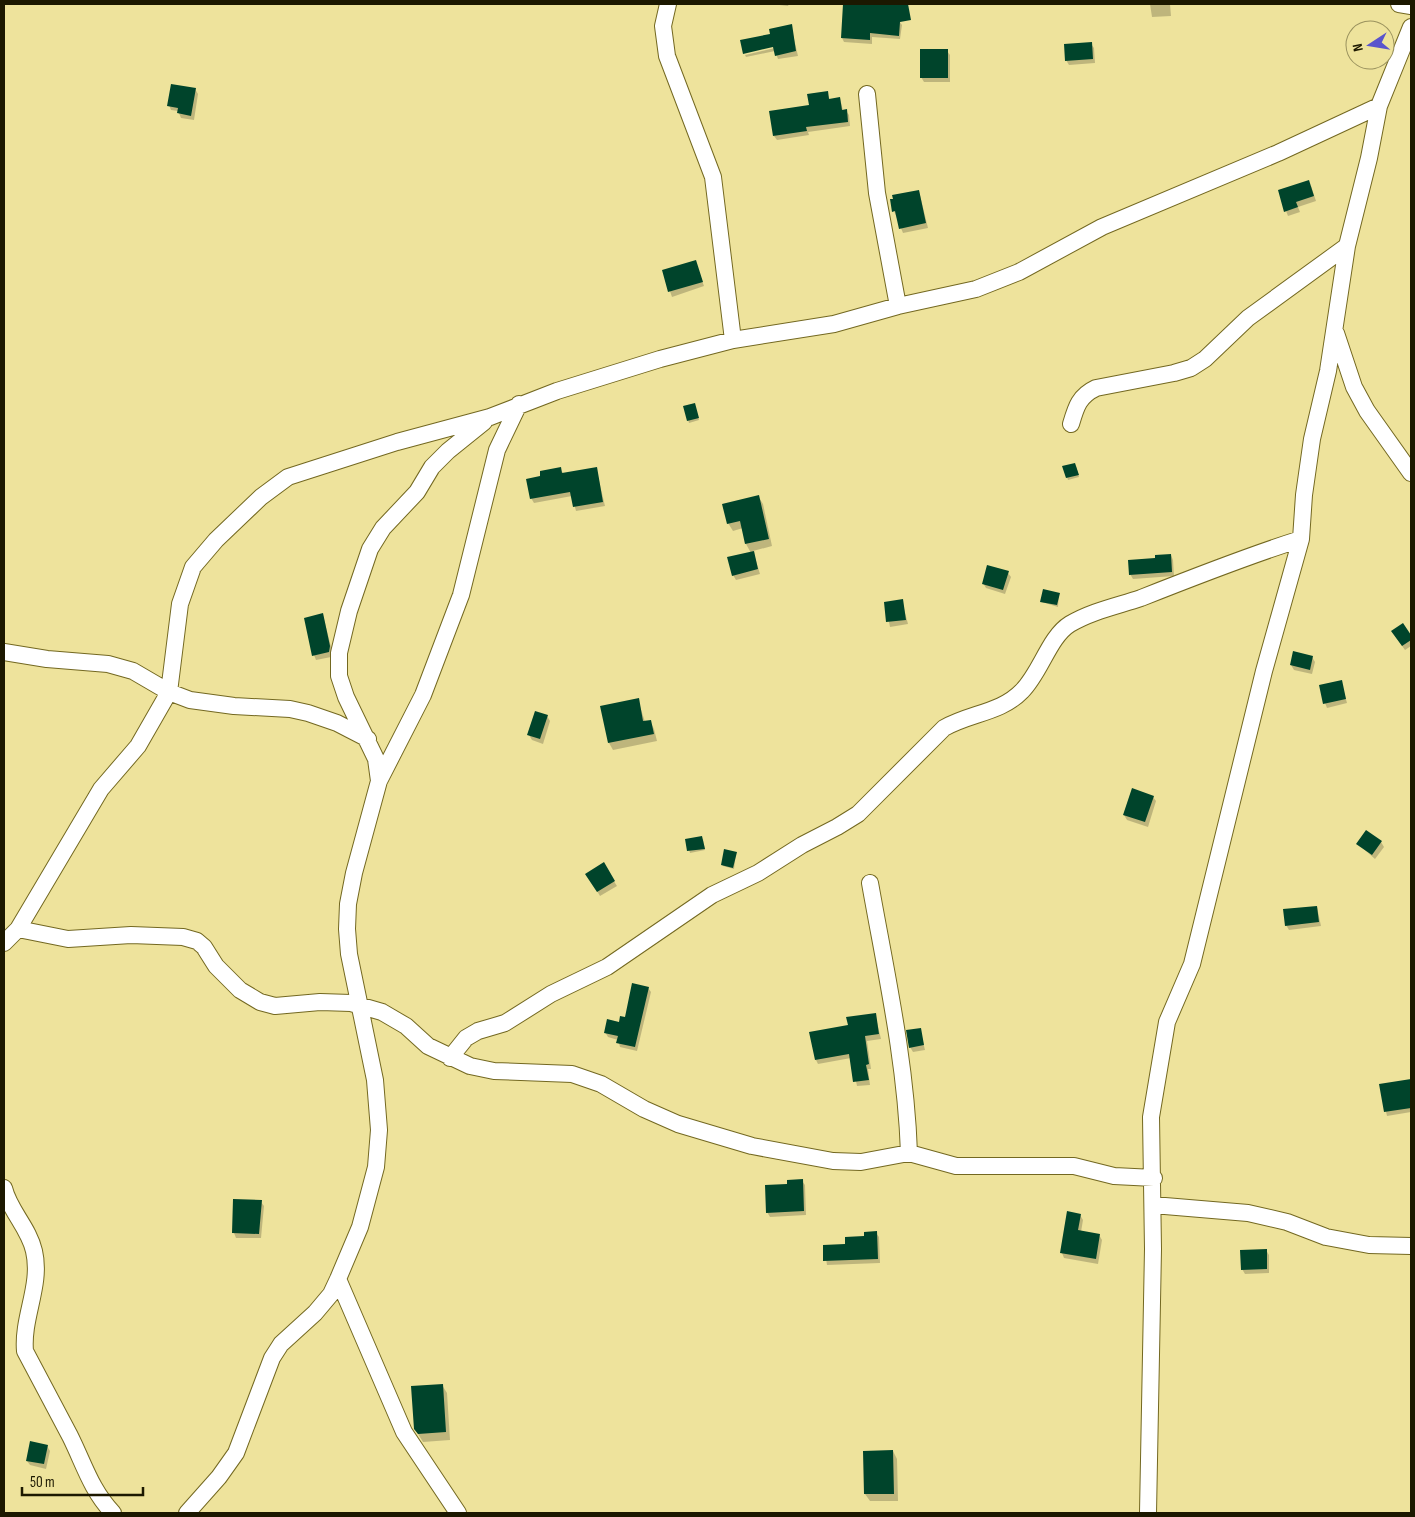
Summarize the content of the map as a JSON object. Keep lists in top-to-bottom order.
{
  "scale_bar": "50 m",
  "north": "left"
}
